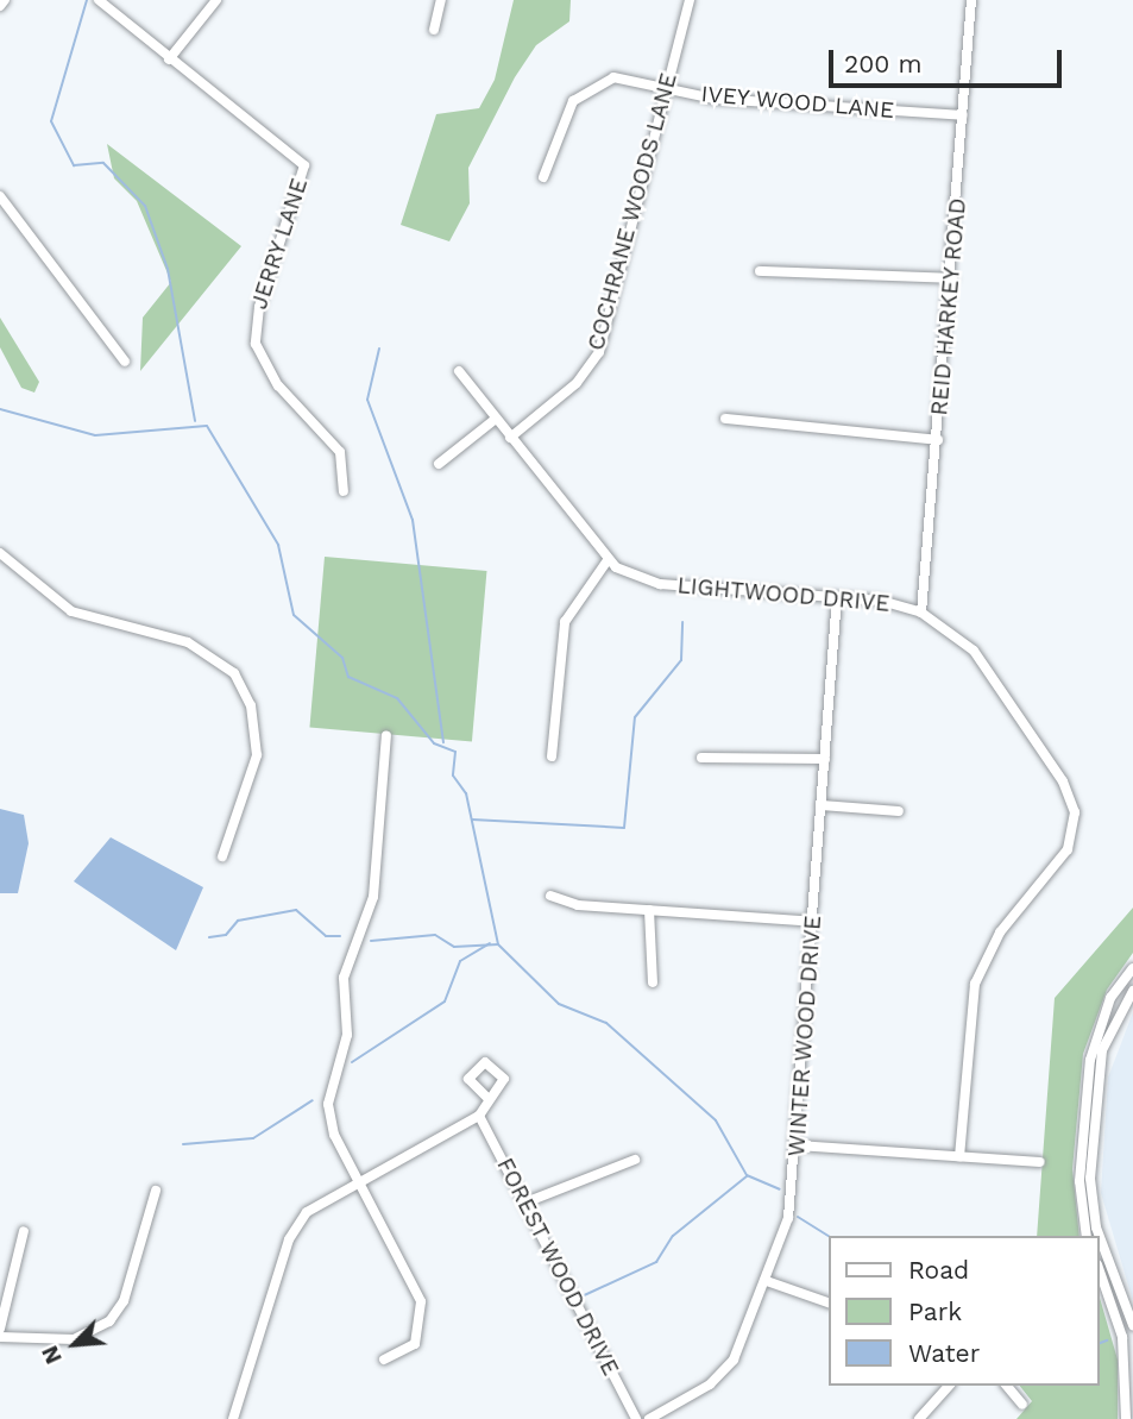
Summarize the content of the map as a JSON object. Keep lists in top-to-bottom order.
{
  "streets": {
    "street": [
      "IVEY WOOD LANE",
      "COCHRANE WOODS LANE",
      "JERRY LANE",
      "REID HARKEY ROAD",
      "LIGHTWOOD DRIVE",
      "WINTER WOOD DRIVE",
      "FOREST WOOD DRIVE"
    ]
  },
  "crossings": [
    ["IVEY WOOD LANE", "COCHRANE WOODS LANE"],
    ["IVEY WOOD LANE", "REID HARKEY ROAD"],
    ["COCHRANE WOODS LANE", "LIGHTWOOD DRIVE"],
    ["REID HARKEY ROAD", "LIGHTWOOD DRIVE"],
    ["LIGHTWOOD DRIVE", "WINTER WOOD DRIVE"]
  ],
  "legend": ["Road", "Park", "Water"],
  "scale_bar": "200 m",
  "north": "bottom left"
}
